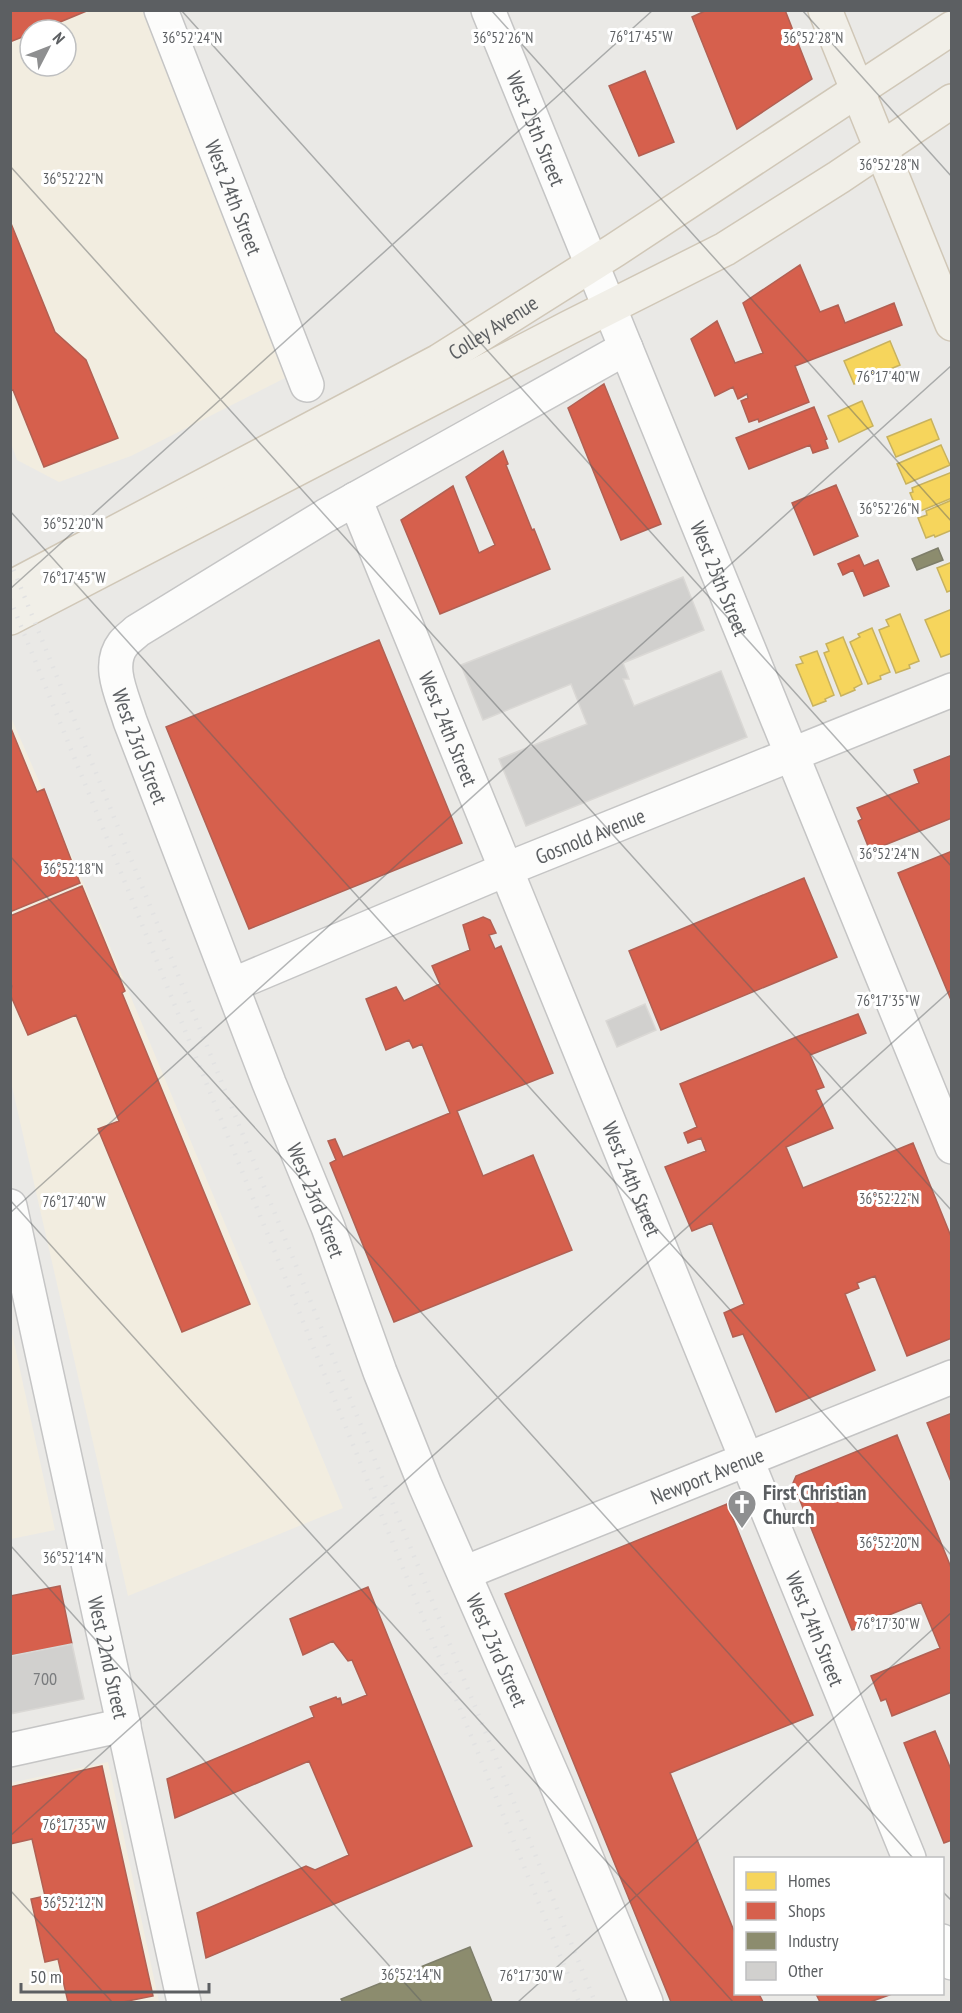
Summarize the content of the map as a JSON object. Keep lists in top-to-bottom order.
{
  "streets": {
    "main road": ["Colley Avenue"],
    "street": [
      "West 25th Street",
      "West 24th Street",
      "West 23rd Street",
      "Gosnold Avenue",
      "Newport Avenue",
      "West 22nd Street"
    ]
  },
  "crossings": [
    ["West 25th Street", "Colley Avenue"],
    ["West 25th Street", "West 23rd Street"],
    ["West 25th Street", "Gosnold Avenue"],
    ["West 24th Street", "West 23rd Street"],
    ["West 24th Street", "Gosnold Avenue"],
    ["West 24th Street", "Newport Avenue"],
    ["West 23rd Street", "Gosnold Avenue"],
    ["West 23rd Street", "Newport Avenue"]
  ],
  "places": {
    "church": ["First Christian Church"]
  },
  "house_numbers": ["700"],
  "legend": [
    "Homes",
    "Shops",
    "Industry",
    "Other"
  ],
  "scale_bar": "50 m",
  "north": "top right",
  "coordinates": [
    "76°17'45\"W",
    "36°52'24\"N",
    "36°52'26\"N",
    "36°52'28\"N",
    "36°52'22\"N",
    "76°17'40\"W",
    "36°52'20\"N",
    "36°52'18\"N",
    "76°17'35\"W",
    "36°52'14\"N",
    "76°17'30\"W",
    "36°52'12\"N"
  ]
}
